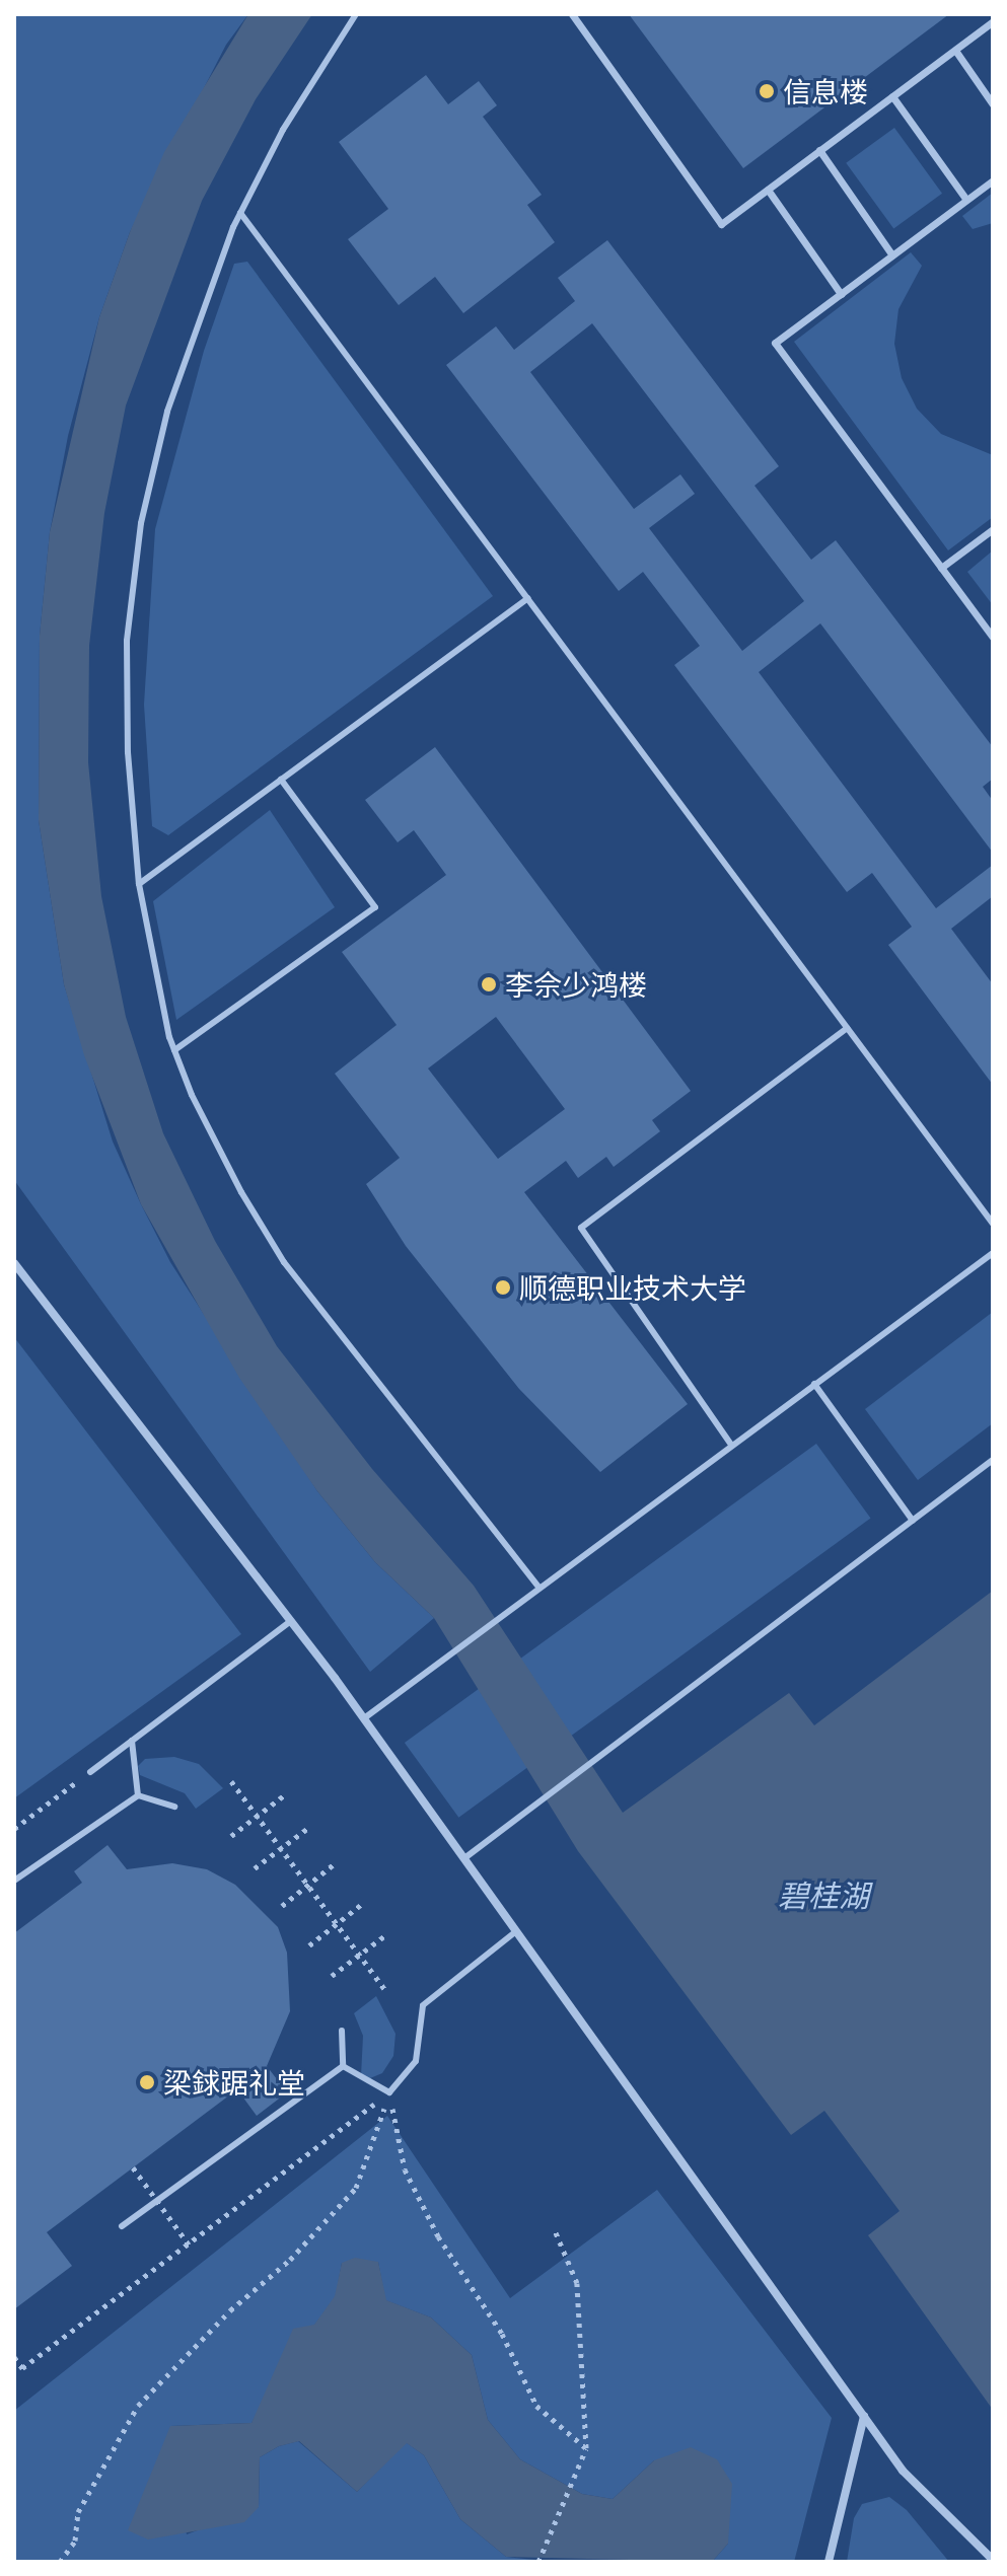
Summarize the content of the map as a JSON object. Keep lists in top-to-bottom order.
{
  "water": ["碧桂湖"],
  "places": [
    "信息楼",
    "李佘少鸿楼",
    "顺德职业技术大学",
    "梁銶踞礼堂"
  ]
}
